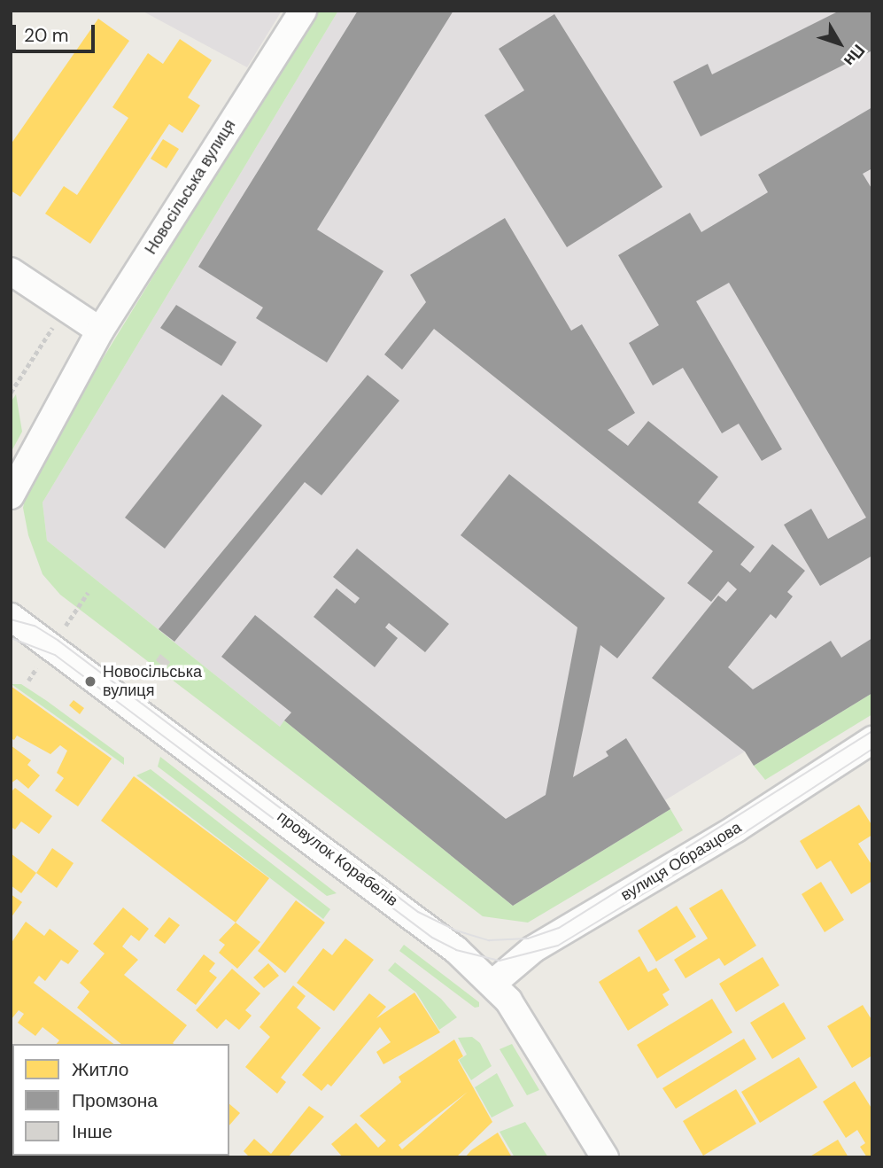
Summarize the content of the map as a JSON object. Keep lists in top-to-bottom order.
{
  "streets": {
    "street": ["Новосільська вулиця", "провулок Корабелів", "вулиця Образцова"]
  },
  "crossings": [
    ["провулок Корабелів", "вулиця Образцова"]
  ],
  "places": ["Новосільська вулиця"],
  "legend": ["Житло", "Промзона", "Інше"],
  "scale_bar": "20 m",
  "north": "bottom right"
}
